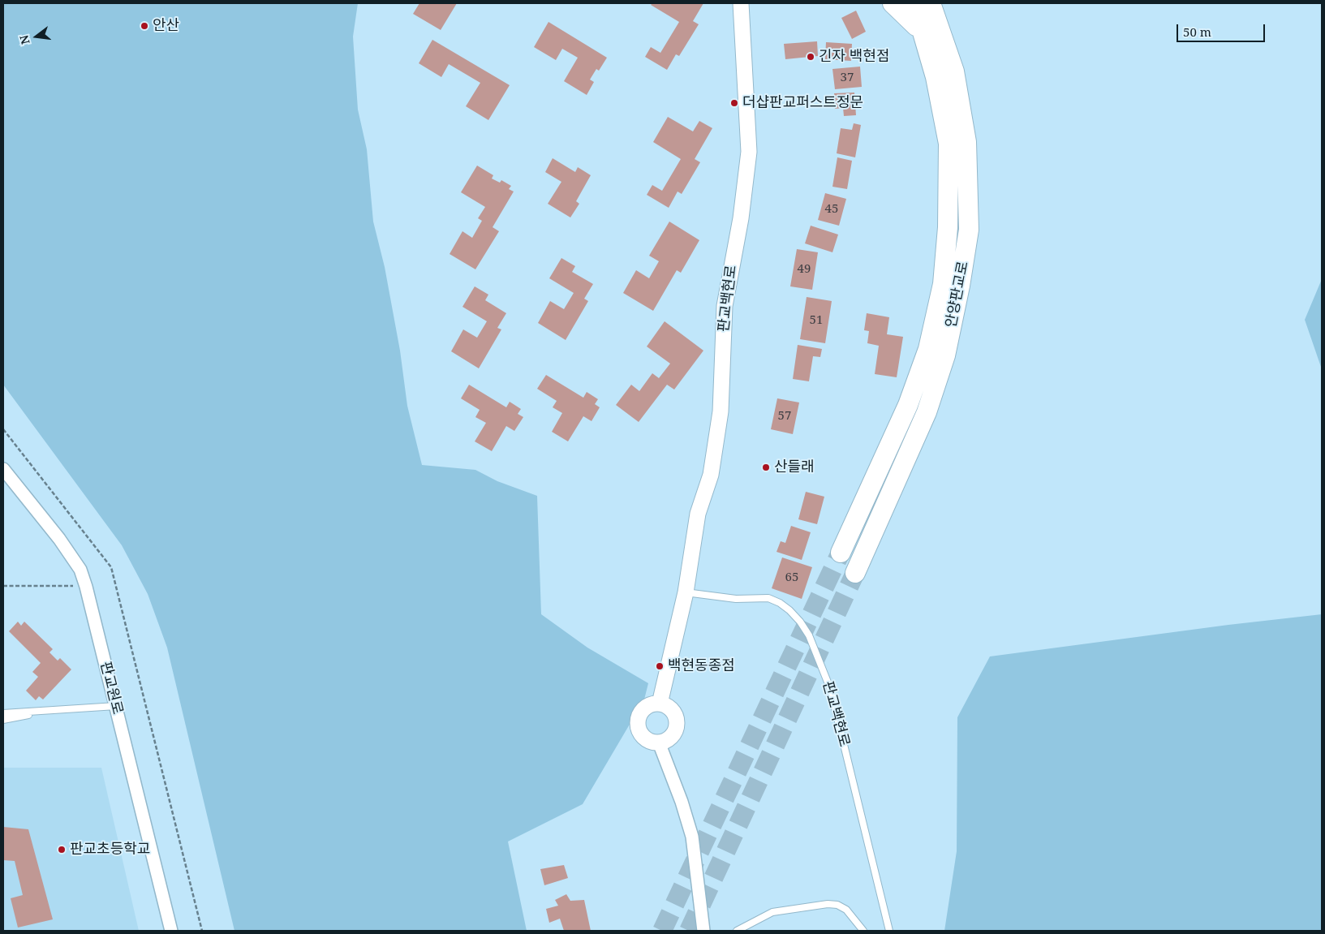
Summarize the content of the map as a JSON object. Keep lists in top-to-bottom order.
{
  "streets": {
    "main road": ["안양판교로"],
    "street": ["판교백현로", "판교원로"]
  },
  "places": [
    "안산",
    "긴자 백현점",
    "더샵판교퍼스트정문",
    "산들래",
    "백현동종점",
    "판교초등학교"
  ],
  "house_numbers": [
    "37",
    "45",
    "49",
    "51",
    "57",
    "65"
  ],
  "scale_bar": "50 m",
  "north": "left"
}
